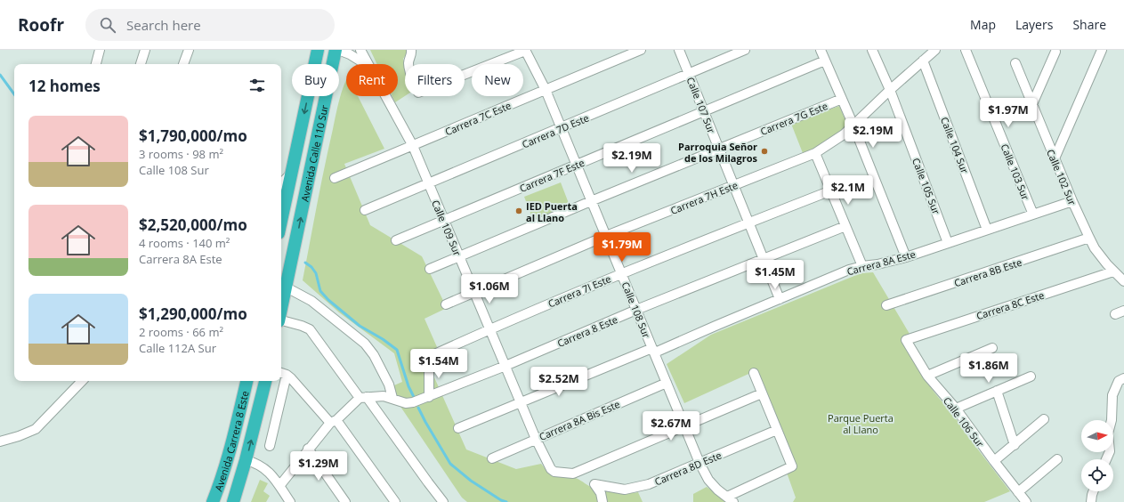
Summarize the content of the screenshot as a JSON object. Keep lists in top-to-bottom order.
{
  "streets": {
    "highway": ["Avenida Calle 110 Sur", "Avenida Carrera 8 Este"],
    "street": [
      "Calle 107 Sur",
      "Carrera 7C Este",
      "Carrera 7G Este",
      "Carrera 7D Este",
      "Calle 104 Sur",
      "Calle 103 Sur",
      "Carrera 7F Este",
      "Calle 102 Sur",
      "Calle 105 Sur",
      "Carrera 7H Este",
      "Calle 109 Sur",
      "Carrera 8A Este",
      "Carrera 8B Este",
      "Carrera 7I Este",
      "Carrera 8C Este",
      "Calle 108 Sur",
      "Carrera 8 Este",
      "Carrera 8A Bis Este",
      "Calle 106 Sur",
      "Carrera 8D Este"
    ]
  },
  "crossings": [
    ["Calle 107 Sur", "Carrera 7G Este"],
    ["Calle 107 Sur", "Carrera 7D Este"],
    ["Calle 107 Sur", "Carrera 7F Este"],
    ["Calle 107 Sur", "Carrera 7H Este"],
    ["Calle 107 Sur", "Carrera 8A Este"],
    ["Calle 107 Sur", "Carrera 7I Este"],
    ["Calle 107 Sur", "Carrera 8 Este"],
    ["Carrera 7C Este", "Calle 109 Sur"],
    ["Carrera 7C Este", "Calle 108 Sur"],
    ["Carrera 7G Este", "Calle 109 Sur"],
    ["Carrera 7G Este", "Calle 108 Sur"],
    ["Carrera 7D Este", "Calle 109 Sur"],
    ["Carrera 7D Este", "Calle 108 Sur"],
    ["Calle 104 Sur", "Carrera 7H Este"],
    ["Calle 104 Sur", "Carrera 8A Este"],
    ["Avenida Calle 110 Sur", "Calle 109 Sur"],
    ["Calle 103 Sur", "Carrera 8A Este"],
    ["Carrera 7F Este", "Calle 109 Sur"],
    ["Carrera 7F Este", "Calle 108 Sur"],
    ["Calle 102 Sur", "Carrera 8A Este"],
    ["Calle 102 Sur", "Carrera 8B Este"],
    ["Calle 102 Sur", "Carrera 8C Este"],
    ["Calle 105 Sur", "Carrera 7H Este"],
    ["Calle 105 Sur", "Carrera 8A Este"],
    ["Carrera 7H Este", "Calle 109 Sur"],
    ["Carrera 7H Este", "Calle 108 Sur"],
    ["Calle 109 Sur", "Carrera 8A Este"],
    ["Calle 109 Sur", "Carrera 7I Este"],
    ["Calle 109 Sur", "Calle 108 Sur"],
    ["Calle 109 Sur", "Carrera 8 Este"],
    ["Calle 109 Sur", "Carrera 8A Bis Este"],
    ["Carrera 8A Este", "Calle 108 Sur"],
    ["Carrera 7I Este", "Calle 108 Sur"],
    ["Carrera 7I Este", "Carrera 8 Este"],
    ["Carrera 8C Este", "Calle 106 Sur"],
    ["Calle 108 Sur", "Carrera 8 Este"],
    ["Calle 108 Sur", "Carrera 8A Bis Este"],
    ["Calle 108 Sur", "Carrera 8D Este"]
  ],
  "parks": ["Parque Puerta al Llano"],
  "places": ["Parroquia Señor de los Milagros", "IED Puerta al Llano"],
  "north": "right",
  "page": {
    "header": "Roofr",
    "search": "Search here",
    "nav": ["Map", "Layers", "Share"],
    "chip": [
      "Buy",
      "Rent",
      "Filters",
      "New"
    ],
    "heading": "12 homes",
    "price": [
      "$1.97M",
      "$2.19M",
      "$2.19M",
      "$2.1M",
      "$1.79M",
      "$1.45M",
      "$1.06M",
      "$1.54M",
      "$1.86M",
      "$2.52M",
      "$2.67M",
      "$1.29M"
    ],
    "list": [
      {
        "name": "$1,790,000/mo",
        "note": "3 rooms · 98 m² · Calle 108 Sur"
      },
      {
        "name": "$2,520,000/mo",
        "note": "4 rooms · 140 m² · Carrera 8A Este"
      },
      {
        "name": "$1,290,000/mo",
        "note": "2 rooms · 66 m² · Calle 112A Sur"
      }
    ]
  }
}
